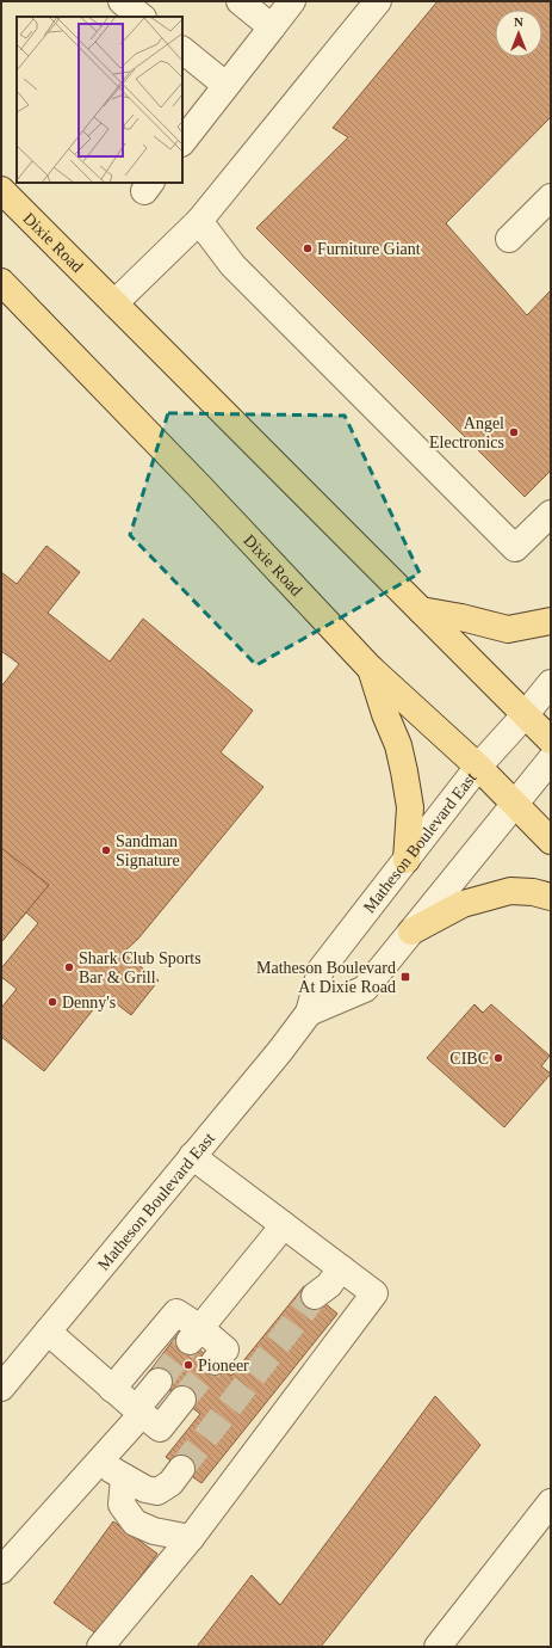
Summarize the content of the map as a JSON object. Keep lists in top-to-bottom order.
{
  "streets": {
    "main road": ["Dixie Road"],
    "street": ["Matheson Boulevard East"]
  },
  "crossings": [
    ["Dixie Road", "Matheson Boulevard East"]
  ],
  "places": {
    "other": [
      "Furniture Giant",
      "Angel Electronics",
      "Sandman Signature",
      "Shark Club Sports Bar & Grill",
      "Denny's",
      "CIBC",
      "Pioneer"
    ],
    "transit": ["Matheson Boulevard At Dixie Road"]
  },
  "north": "top"
}
